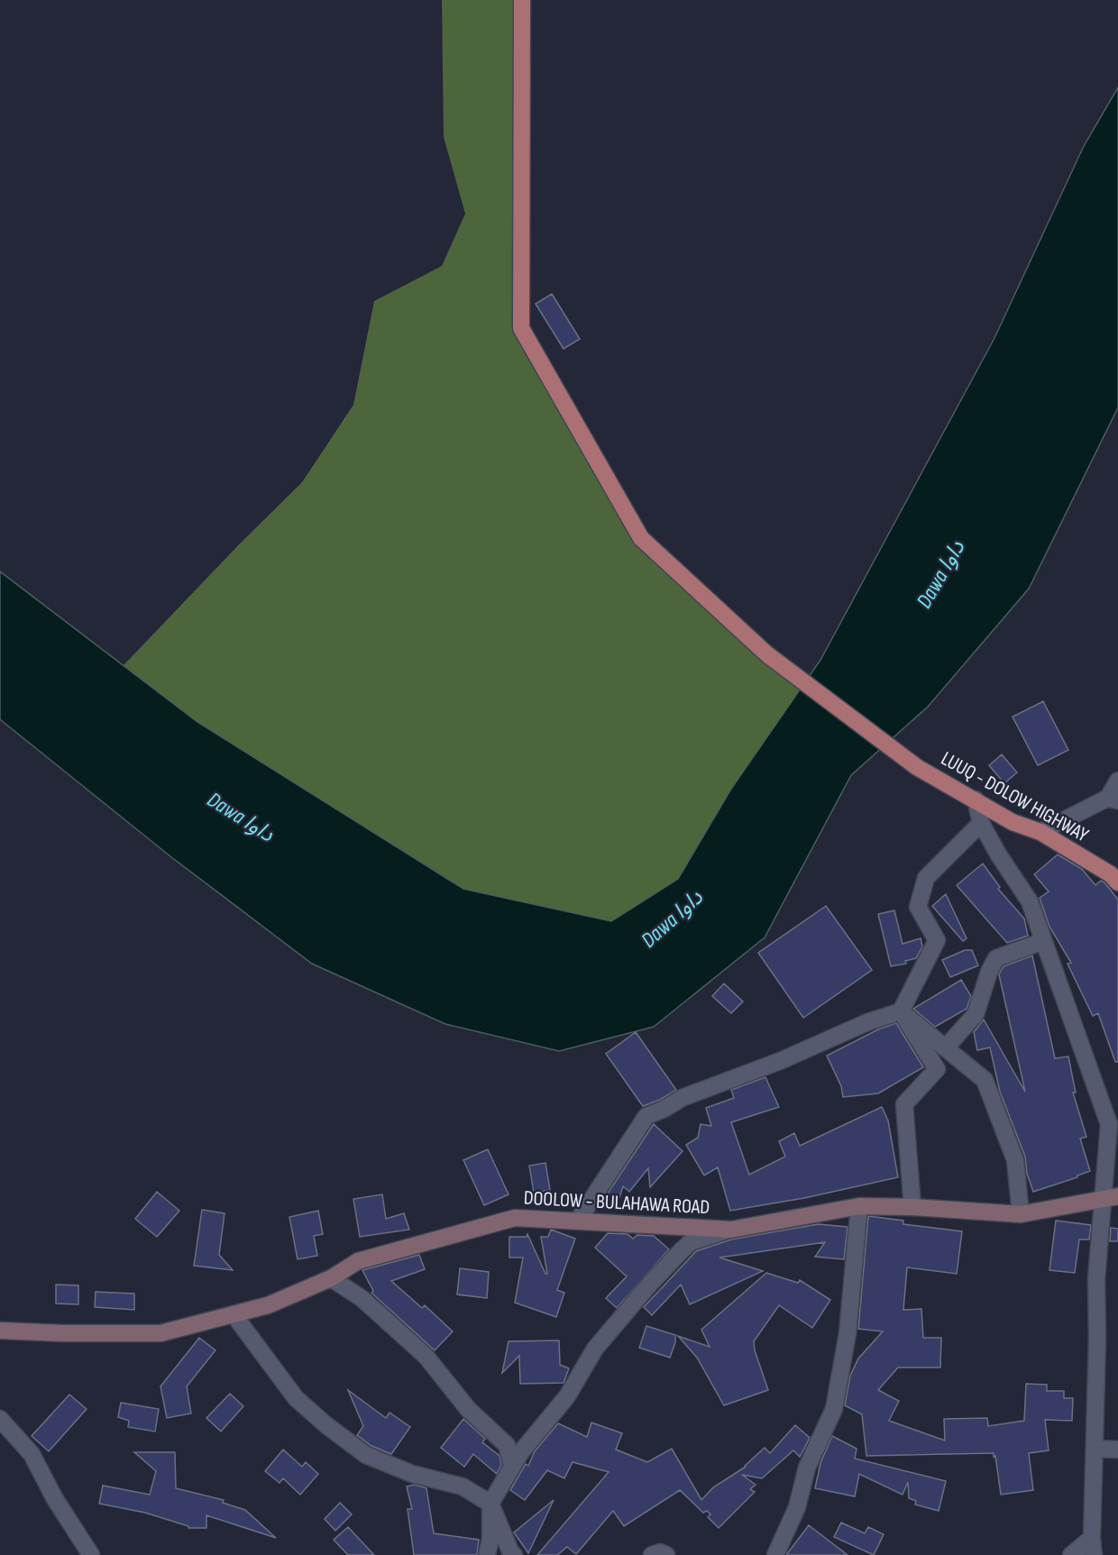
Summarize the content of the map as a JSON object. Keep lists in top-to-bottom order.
{
  "streets": {
    "main road": ["LUUQ - DOLOW HIGHWAY", "DOOLOW - BULAHAWA ROAD"]
  },
  "water": ["Dawa داوا"]
}
